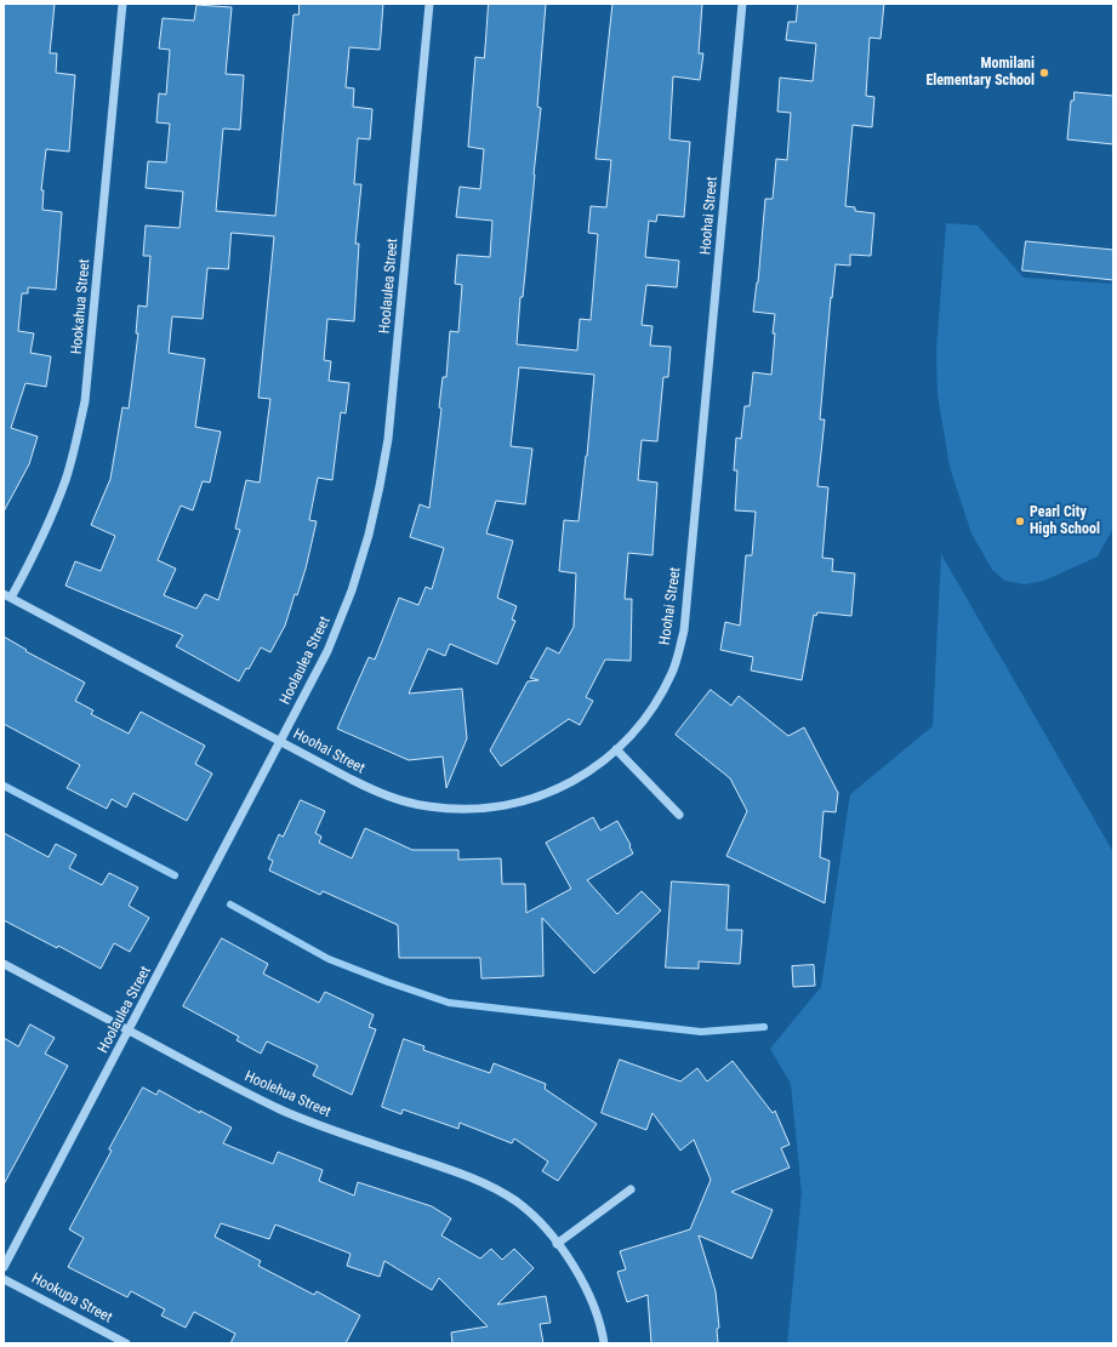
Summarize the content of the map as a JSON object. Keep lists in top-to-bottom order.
{
  "streets": {
    "street": [
      "Hoohai Street",
      "Hoolaulea Street",
      "Hookahua Street",
      "Hoolehua Street",
      "Hookupa Street"
    ]
  },
  "crossings": [
    ["Hoohai Street", "Hoolaulea Street"],
    ["Hoohai Street", "Hookahua Street"],
    ["Hoolaulea Street", "Hoolehua Street"]
  ],
  "places": ["Momilani Elementary School", "Pearl City High School"]
}
